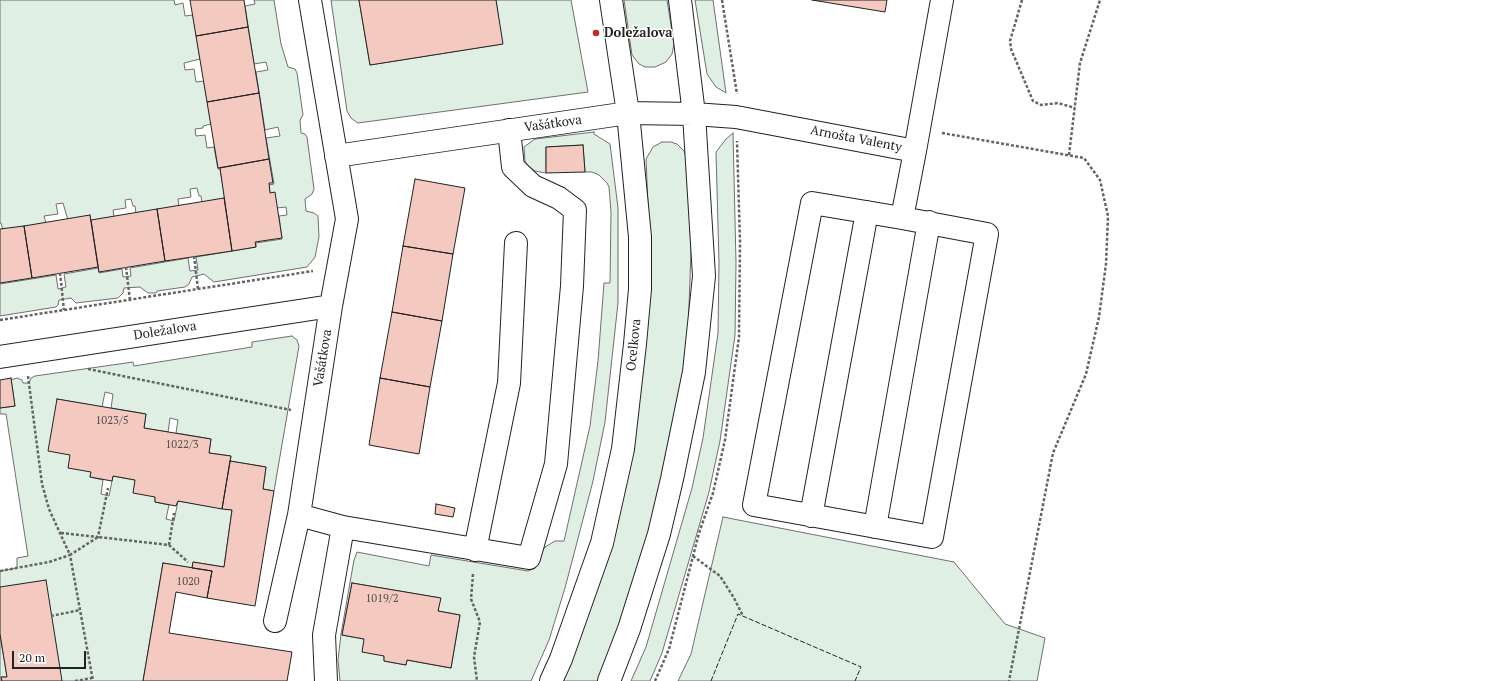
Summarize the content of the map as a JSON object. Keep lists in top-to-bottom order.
{
  "streets": {
    "street": [
      "Vašátkova",
      "Arnošta Valenty",
      "Doležalova",
      "Ocelkova"
    ]
  },
  "crossings": [
    ["Vašátkova", "Arnošta Valenty"],
    ["Vašátkova", "Doležalova"],
    ["Vašátkova", "Ocelkova"]
  ],
  "places": ["Doležalova"],
  "house_numbers": [
    "1023/5",
    "1022/3",
    "1020",
    "1019/2"
  ],
  "scale_bar": "20 m"
}
